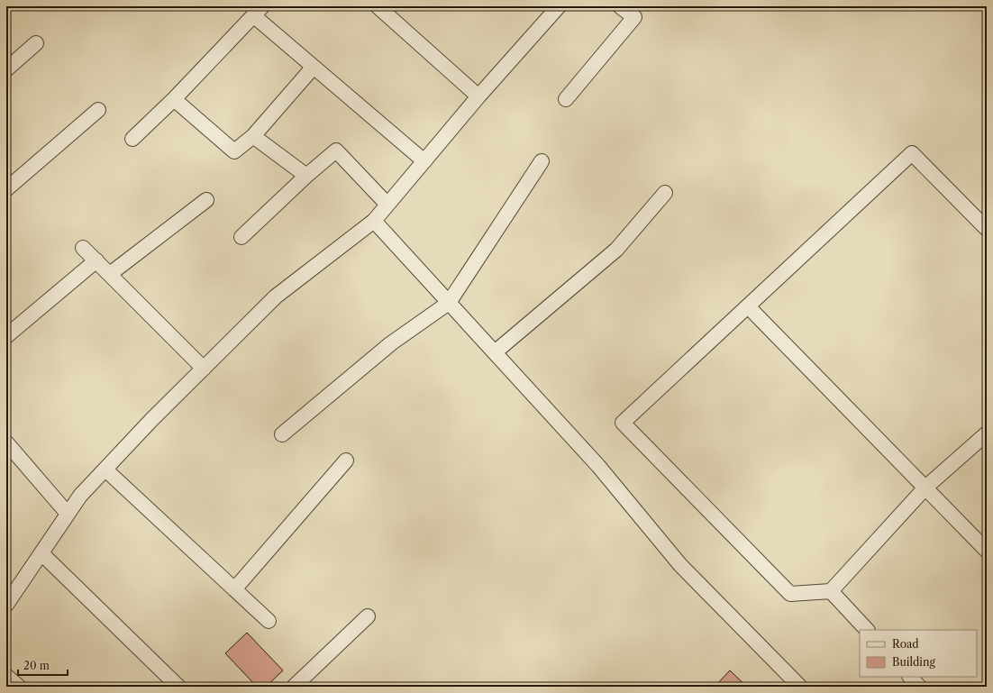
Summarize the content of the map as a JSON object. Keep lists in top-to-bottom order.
{
  "legend": ["Road", "Building"],
  "scale_bar": "20 m"
}
